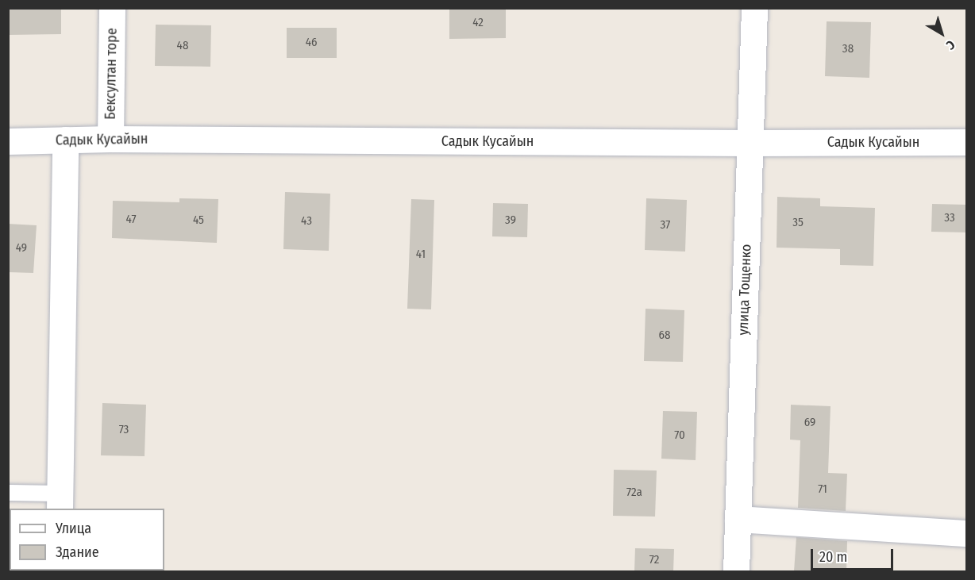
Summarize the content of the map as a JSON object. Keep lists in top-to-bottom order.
{
  "streets": {
    "street": ["Бексултан торе", "Садык Кусайын", "улица Тощенко"]
  },
  "crossings": [
    ["Бексултан торе", "Садык Кусайын"],
    ["Садык Кусайын", "улица Тощенко"]
  ],
  "house_numbers": [
    "42",
    "46",
    "48",
    "38",
    "33",
    "47",
    "45",
    "39",
    "43",
    "35",
    "37",
    "49",
    "41",
    "68",
    "69",
    "73",
    "70",
    "71",
    "72а",
    "72"
  ],
  "legend": ["Улица", "Здание"],
  "scale_bar": "20 m",
  "north": "bottom right"
}
